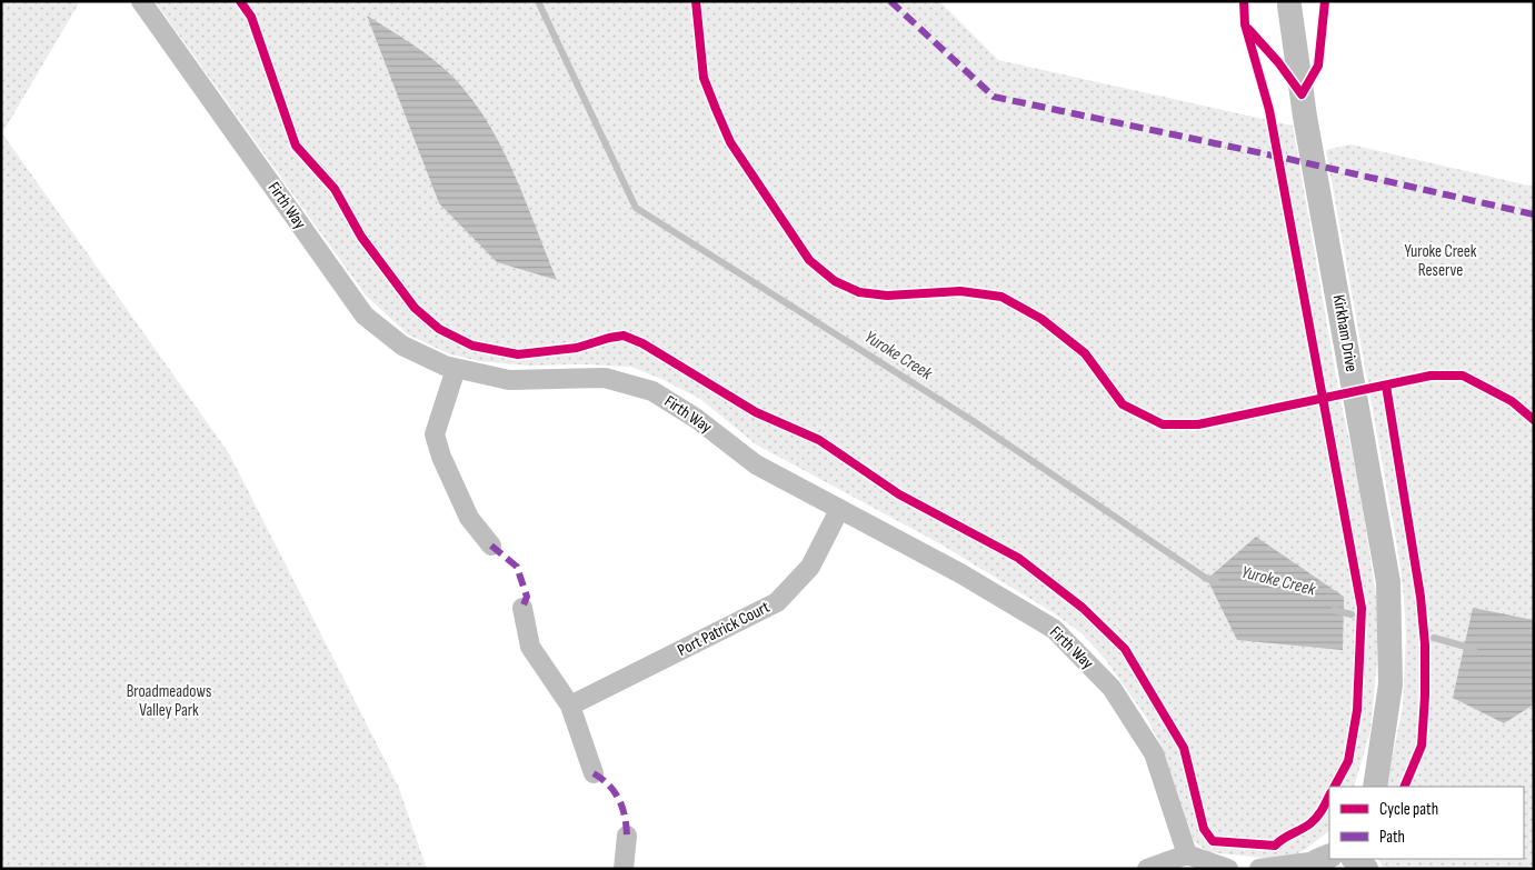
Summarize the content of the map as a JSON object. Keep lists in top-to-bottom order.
{
  "streets": {
    "street": ["Firth Way", "Kirkham Drive", "Port Patrick Court"]
  },
  "crossings": [
    ["Firth Way", "Port Patrick Court"]
  ],
  "water": ["Yuroke Creek"],
  "parks": ["Yuroke Creek Reserve", "Broadmeadows Valley Park"],
  "legend": ["Cycle path", "Path"]
}
